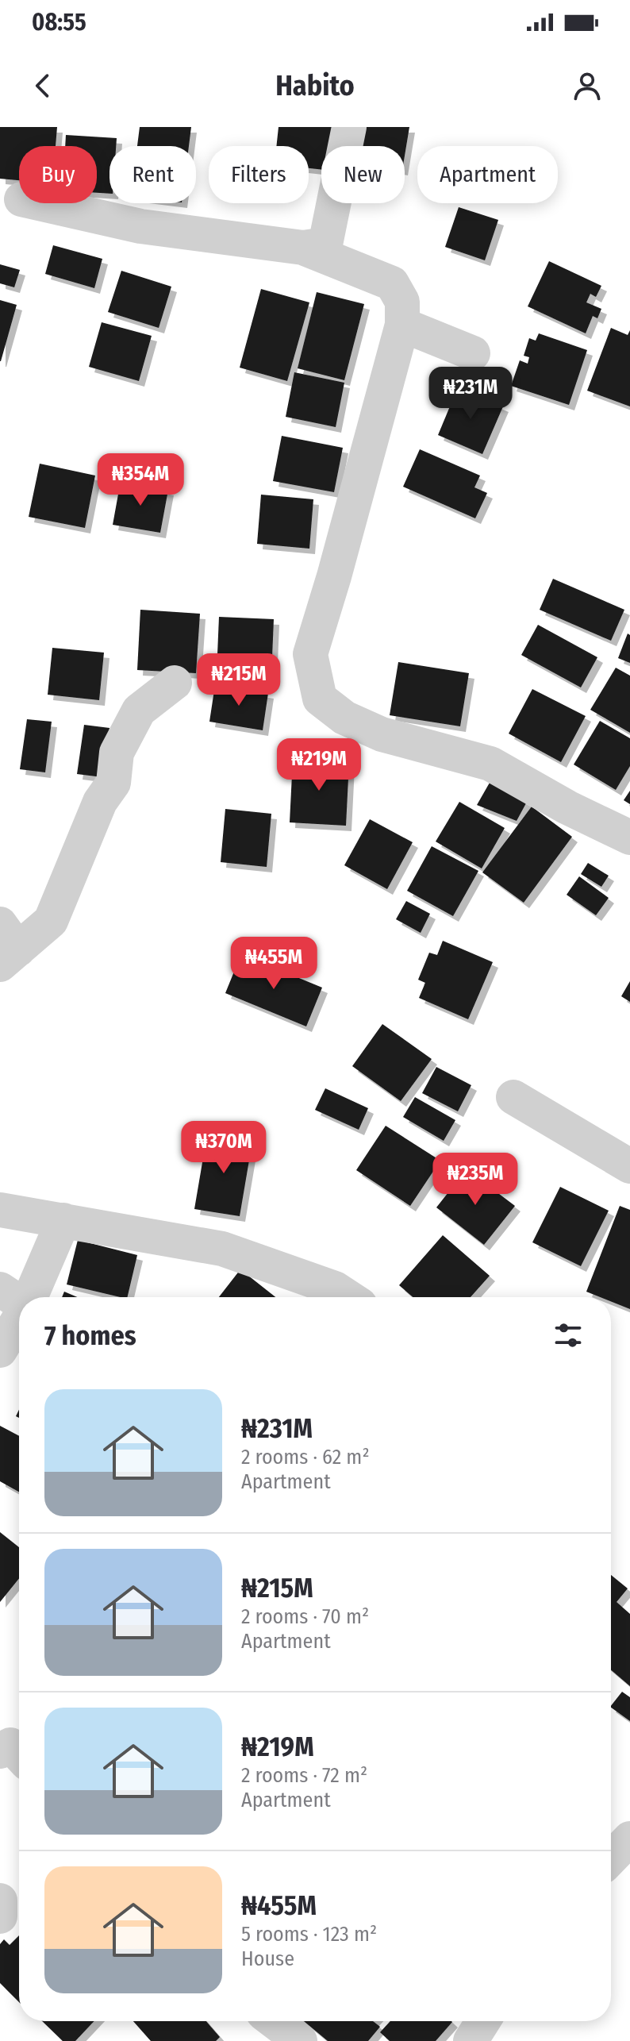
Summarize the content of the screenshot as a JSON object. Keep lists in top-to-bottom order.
{
  "page": {
    "status": "08:55",
    "header": "Habito",
    "chip": [
      "Buy",
      "Rent",
      "Filters",
      "New",
      "Apartment"
    ],
    "price": [
      "₦231M",
      "₦354M",
      "₦215M",
      "₦219M",
      "₦455M",
      "₦370M",
      "₦235M"
    ],
    "heading": "7 homes",
    "list": [
      {
        "name": "₦231M",
        "note": "2 rooms · 62 m² · Apartment"
      },
      {
        "name": "₦215M",
        "note": "2 rooms · 70 m² · Apartment"
      },
      {
        "name": "₦219M",
        "note": "2 rooms · 72 m² · Apartment"
      },
      {
        "name": "₦455M",
        "note": "5 rooms · 123 m² · House"
      }
    ]
  }
}
